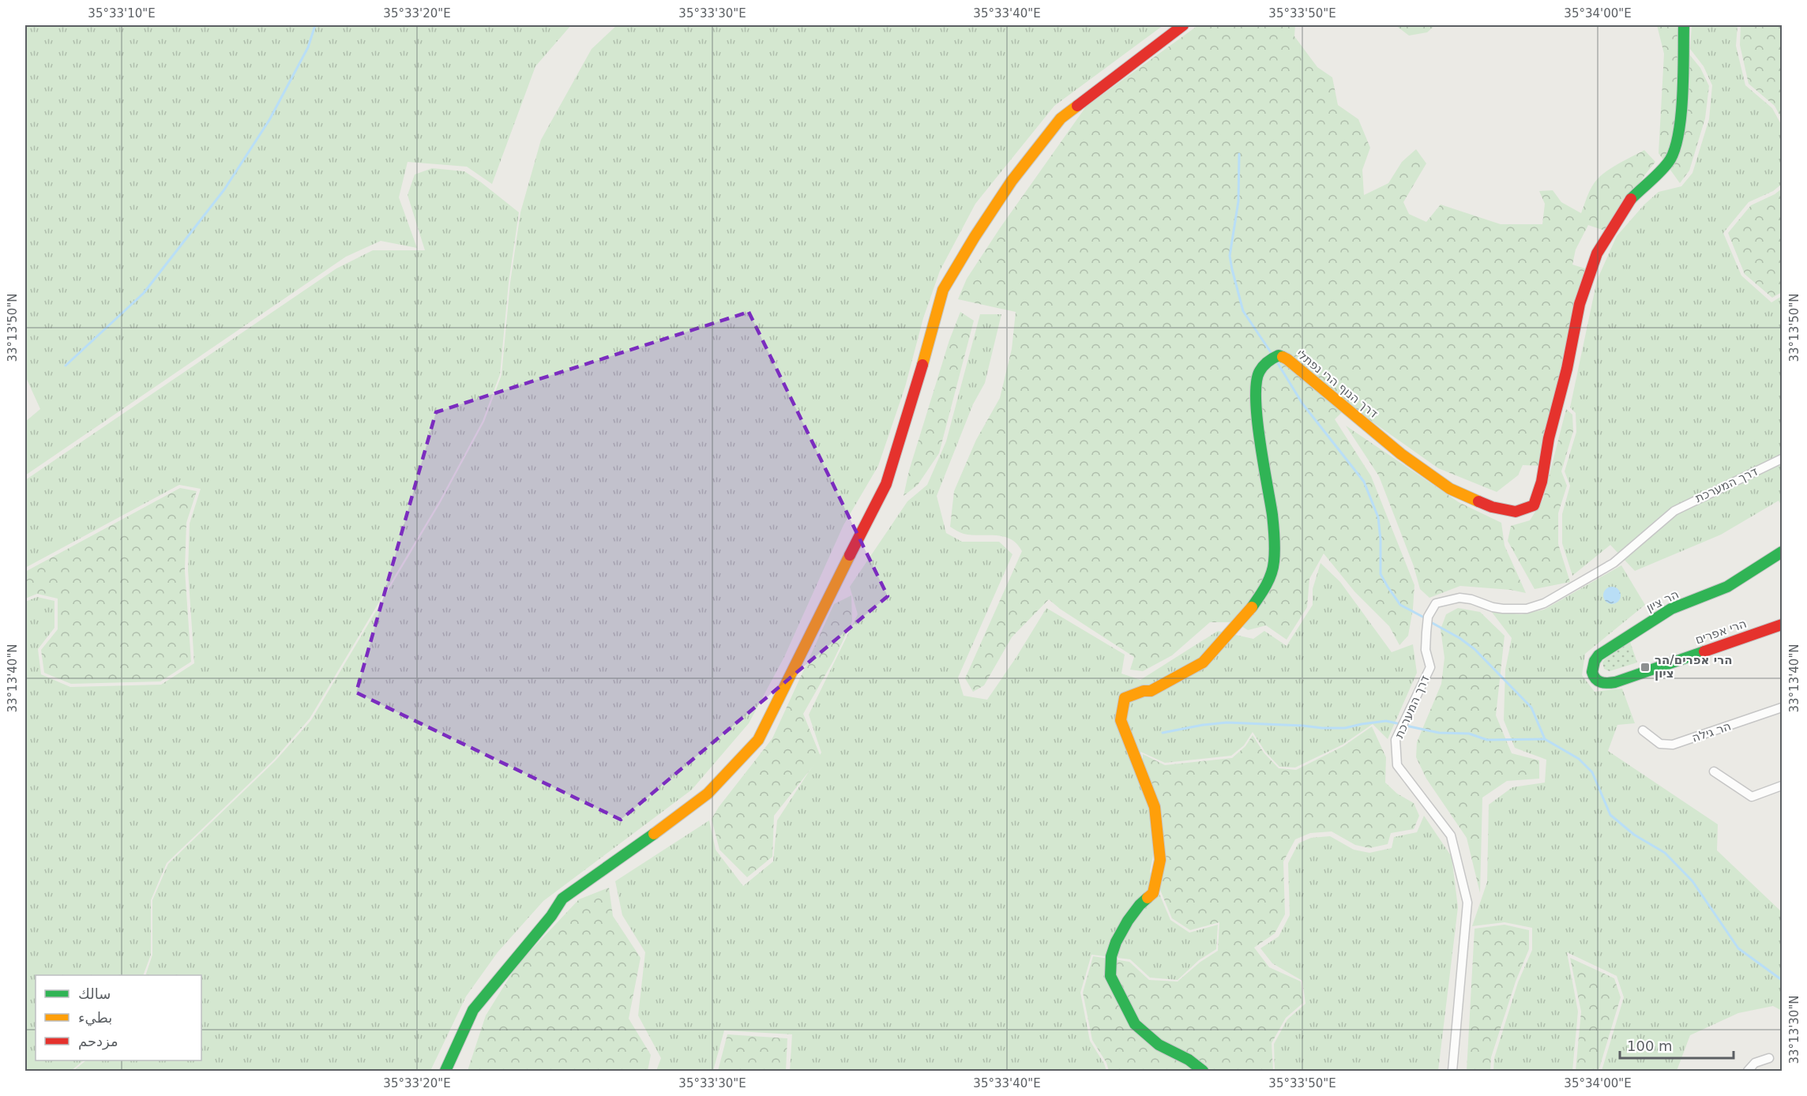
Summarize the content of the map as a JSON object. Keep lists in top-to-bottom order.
{
  "streets": {
    "street": [
      "דרך הנוף הרי נפתלי",
      "דרך המערכת",
      "הר ציון",
      "הרי אפרים",
      "הר גילה"
    ]
  },
  "crossings": [
    ["הר ציון", "הרי אפרים"]
  ],
  "places": {
    "transit": ["הרי אפרים/הר ציון"]
  },
  "legend": ["سالك", "بطيء", "مزدحم"],
  "scale_bar": "100 m",
  "coordinates": [
    "35°33'10\"E",
    "35°33'20\"E",
    "35°33'30\"E",
    "35°33'40\"E",
    "35°33'50\"E",
    "35°34'00\"E",
    "33°13'50\"N",
    "33°13'40\"N",
    "33°13'30\"N"
  ]
}
